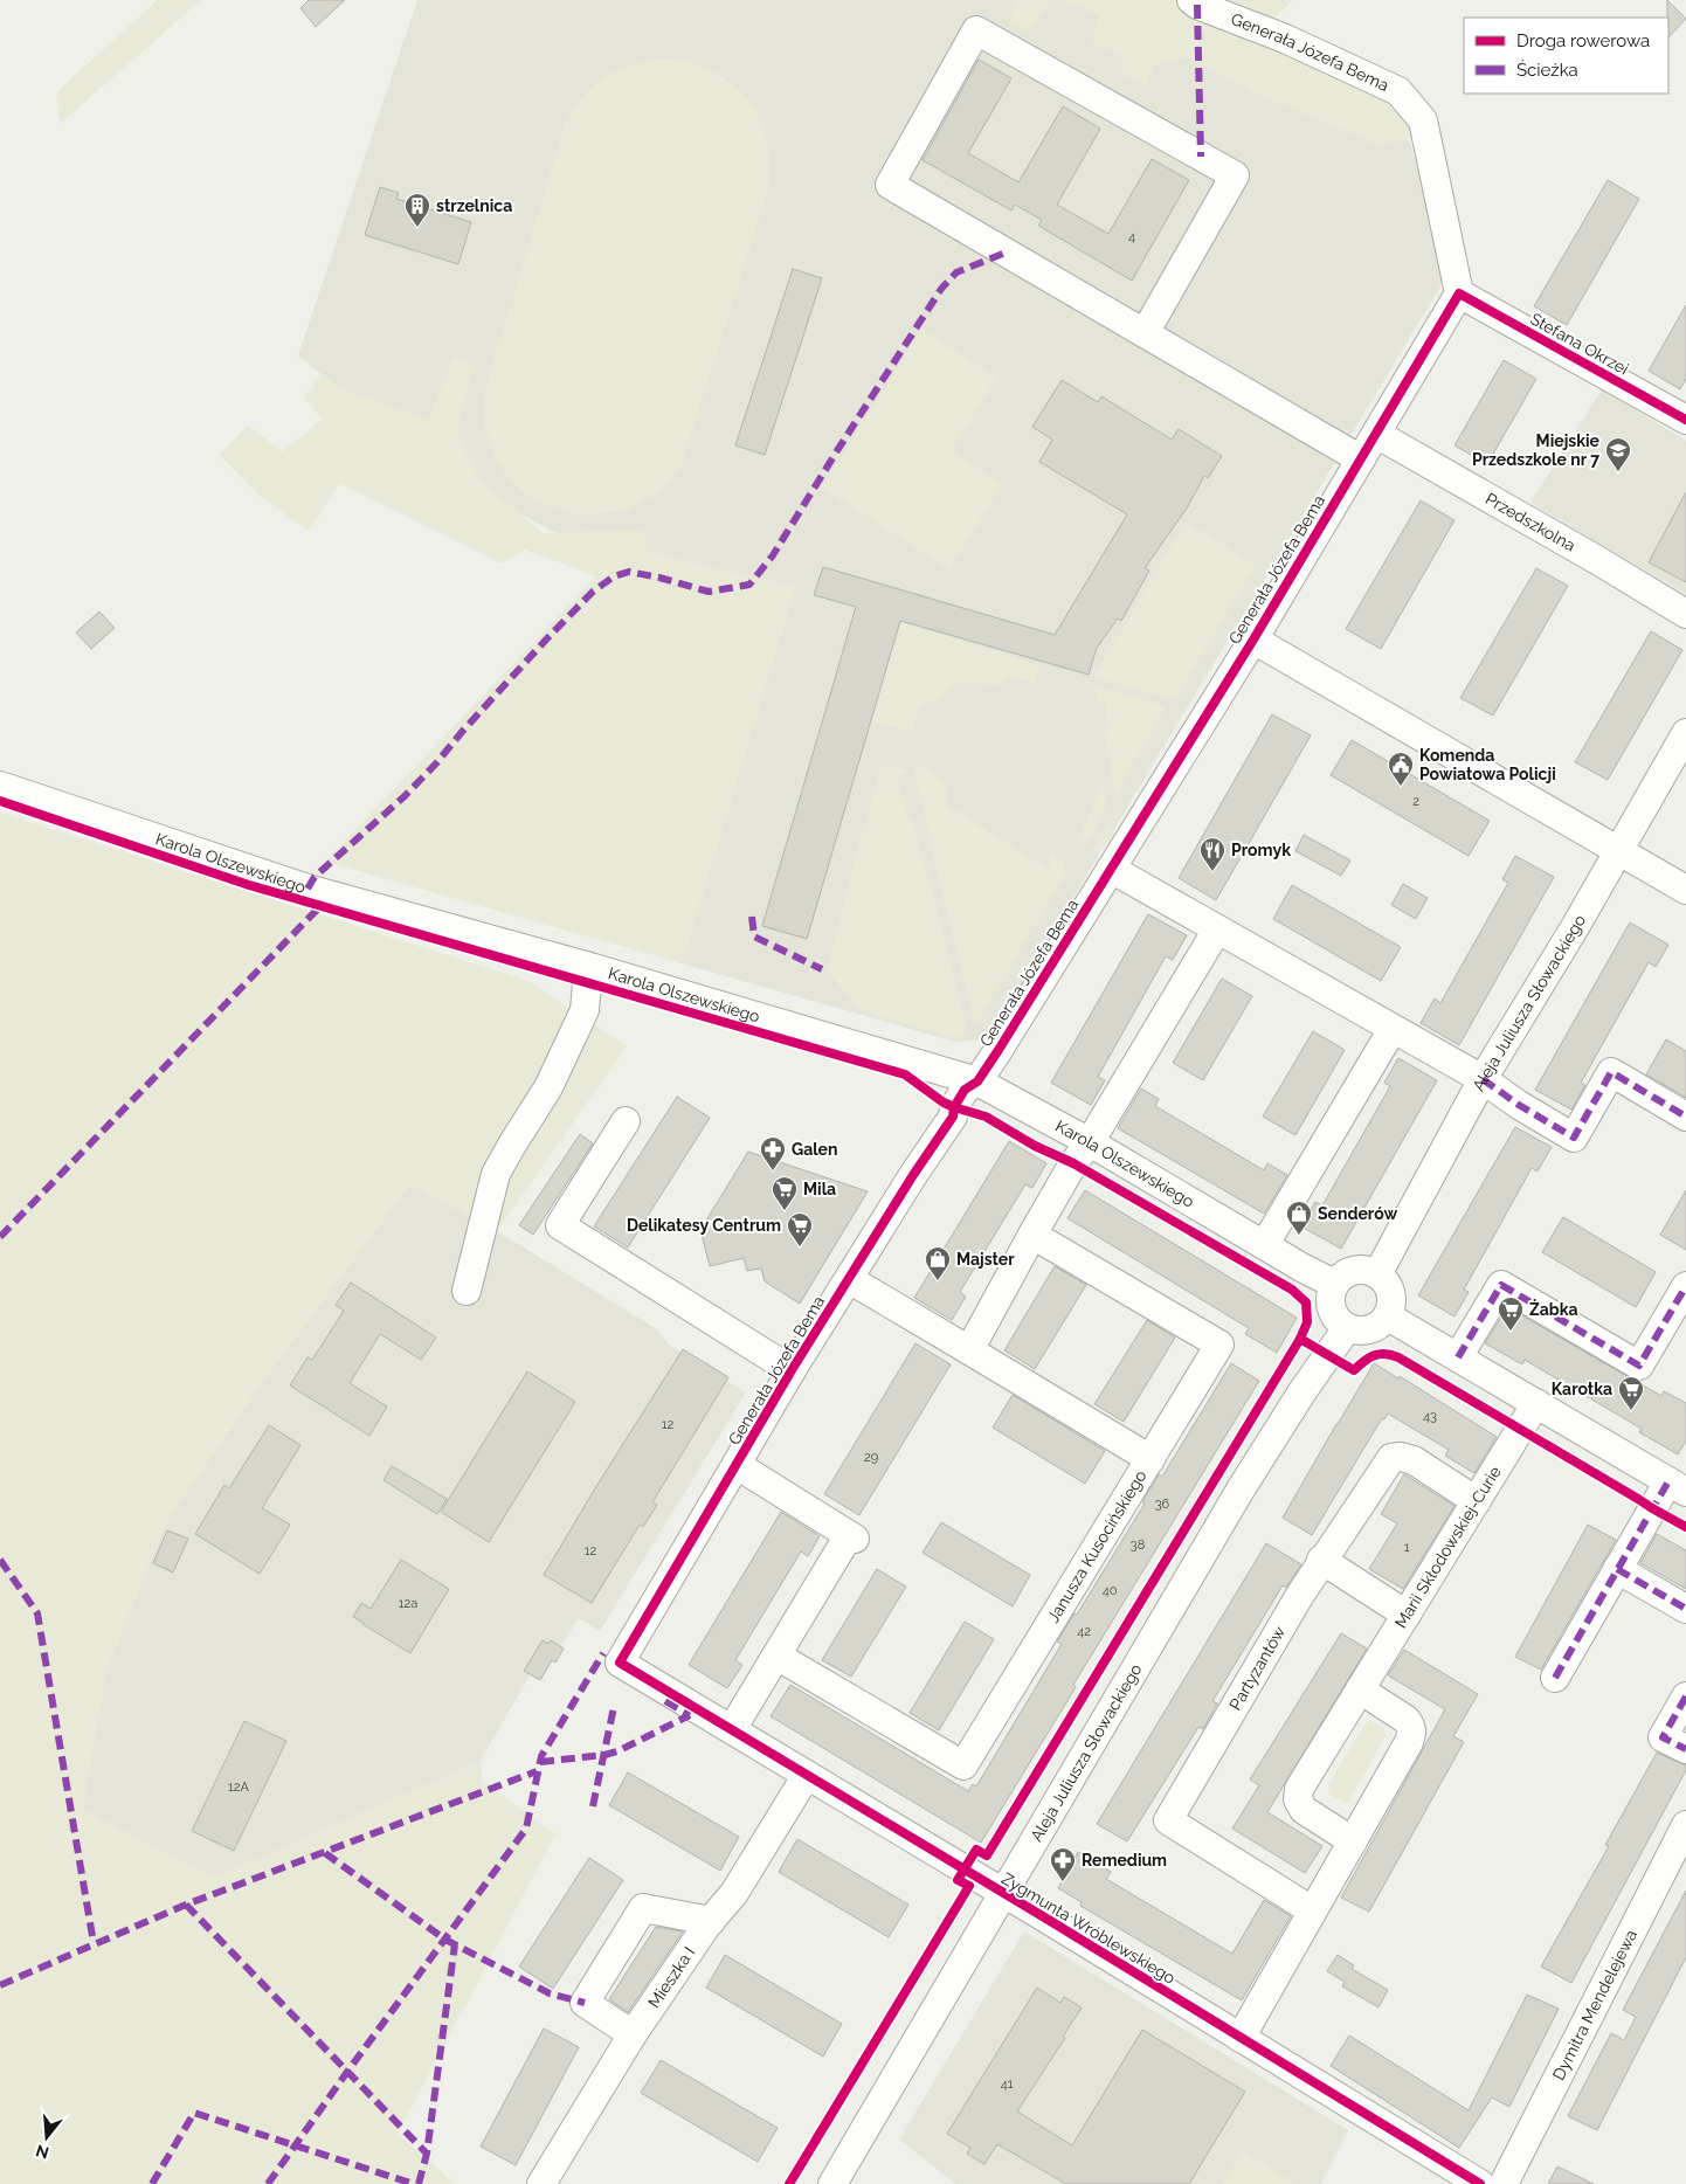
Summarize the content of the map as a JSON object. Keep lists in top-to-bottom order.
{
  "streets": {
    "street": [
      "Generała Józefa Bema",
      "Stefana Okrzei",
      "Przedszkolna",
      "Karola Olszewskiego",
      "Aleja Juliusza Słowackiego",
      "Janusza Kusocińskiego",
      "Marii Skłodowskiej-Curie",
      "Partyzantów",
      "Zygmunta Wróblewskiego",
      "Mieszka I",
      "Dymitra Mendelejewa"
    ]
  },
  "crossings": [
    ["Generała Józefa Bema", "Stefana Okrzei"],
    ["Generała Józefa Bema", "Przedszkolna"],
    ["Generała Józefa Bema", "Karola Olszewskiego"],
    ["Generała Józefa Bema", "Zygmunta Wróblewskiego"],
    ["Karola Olszewskiego", "Aleja Juliusza Słowackiego"],
    ["Aleja Juliusza Słowackiego", "Zygmunta Wróblewskiego"],
    ["Marii Skłodowskiej-Curie", "Partyzantów"],
    ["Zygmunta Wróblewskiego", "Mieszka I"]
  ],
  "places": {
    "building": ["strzelnica"],
    "school or university": ["Miejskie Przedszkole nr 7"],
    "public building": ["Komenda Powiatowa Policji"],
    "restaurant": ["Promyk"],
    "pharmacy": ["Galen", "Remedium"],
    "supermarket": [
      "Mila",
      "Delikatesy Centrum",
      "Żabka",
      "Karotka"
    ],
    "shop": ["Senderów", "Majster"]
  },
  "house_numbers": [
    "4",
    "2",
    "43",
    "12",
    "29",
    "36",
    "38",
    "1",
    "12",
    "40",
    "12a",
    "42",
    "12A",
    "41"
  ],
  "legend": ["Droga rowerowa", "Ścieżka"],
  "north": "bottom"
}
